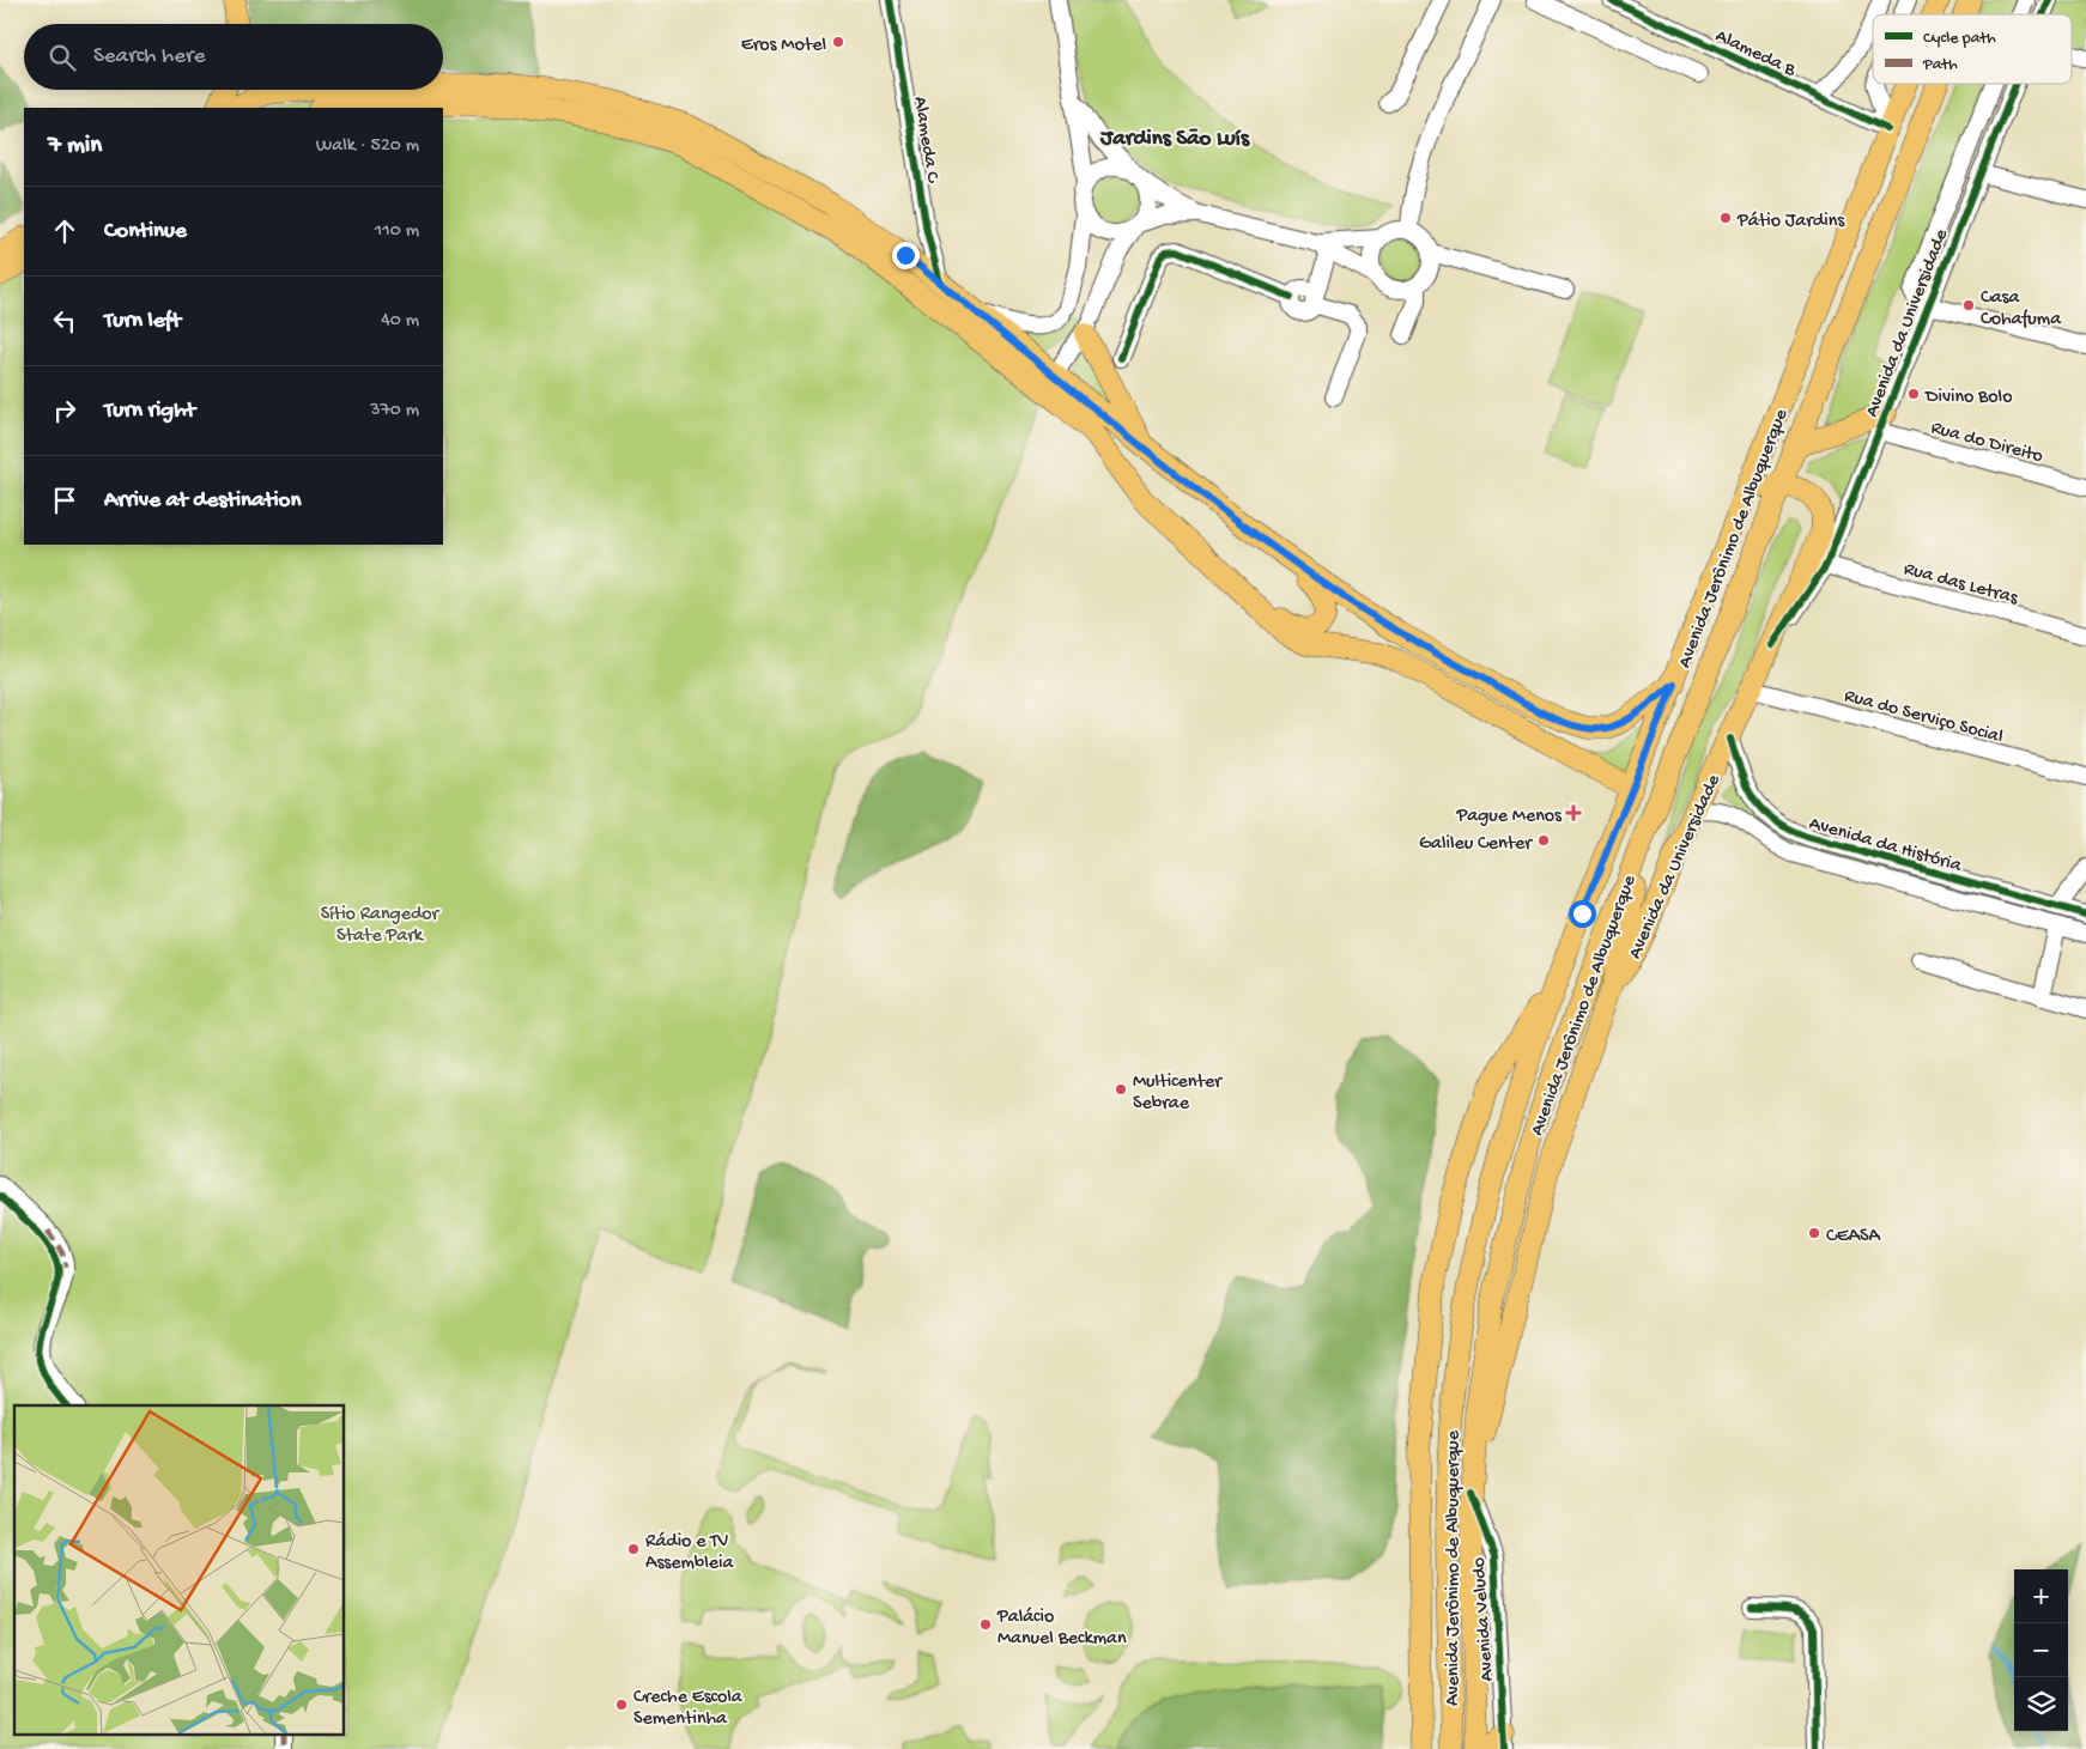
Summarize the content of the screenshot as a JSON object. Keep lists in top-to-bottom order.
{
  "streets": {
    "main road": ["Avenida da Universidade", "Avenida Jerônimo de Albuquerque"],
    "street": [
      "Alameda B",
      "Alameda C",
      "Rua do Direito",
      "Rua das Letras",
      "Rua do Serviço Social",
      "Avenida da História",
      "Avenida Veludo"
    ]
  },
  "crossings": [
    ["Alameda B", "Avenida Jerônimo de Albuquerque"],
    ["Avenida da Universidade", "Rua do Direito"],
    ["Avenida da Universidade", "Avenida Jerônimo de Albuquerque"],
    ["Avenida da Universidade", "Rua das Letras"],
    ["Avenida da Universidade", "Rua do Serviço Social"],
    ["Avenida da Universidade", "Avenida da História"],
    ["Avenida Jerônimo de Albuquerque", "Avenida Veludo"]
  ],
  "districts": ["Jardins São Luís"],
  "parks": ["Sítio Rangedor State Park"],
  "places": {
    "other": [
      "Eros Motel",
      "Pátio Jardins",
      "Casa Cohafuma",
      "Divino Bolo",
      "Galileu Center",
      "Multicenter Sebrae",
      "CEASA",
      "Rádio e TV Assembleia",
      "Palácio Manuel Beckman",
      "Creche Escola Sementinha"
    ],
    "health": ["Pague Menos"]
  },
  "legend": ["Cycle path", "Path"],
  "page": {
    "search": "Search here",
    "heading": ["7 min", "Walk · 520 m"],
    "list": [
      ["Continue", "110 m"],
      ["Turn left", "40 m"],
      ["Turn right", "370 m"],
      "Arrive at destination"
    ],
    "map_buttons": ["+", "−"]
  }
}
